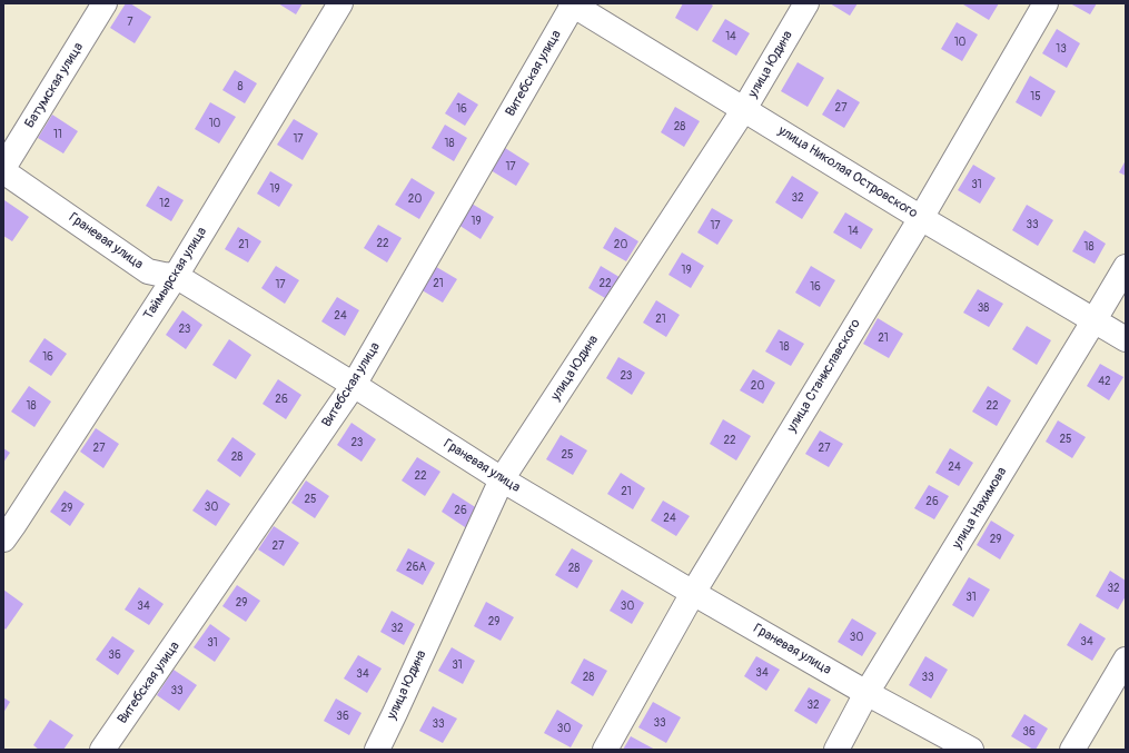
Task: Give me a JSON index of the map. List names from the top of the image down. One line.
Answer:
{"streets":{"street":["улица Юдина","Витебская улица","Батумская улица","улица Николая Островского","Граневая улица","Таймырская улица","улица Станиславского","улица Нахимова"]},"crossings":[["улица Юдина","улица Николая Островского"],["улица Юдина","Граневая улица"],["Витебская улица","улица Николая Островского"],["Витебская улица","Граневая улица"],["Батумская улица","Граневая улица"],["улица Николая Островского","улица Станиславского"],["улица Николая Островского","улица Нахимова"],["Граневая улица","Таймырская улица"],["Граневая улица","улица Станиславского"],["Граневая улица","улица Нахимова"]],"house_numbers":["7","14","10","13","8","15","27","16","10","28","11","17","18","17","31","19","32","20","12","19","33","17","14","22","21","20","18","19","21","22","17","16","38","24","21","23","21","18","16","23","42","20","26","18","22","25","22","23","27","27","25","28","24","22","21","25","26","30","29","26","24","29","27","26А","28","32","31","29","34","30","29","32","30","34","31","36","31","34","34","28","33","33","32","36","33","33","30","36"]}
